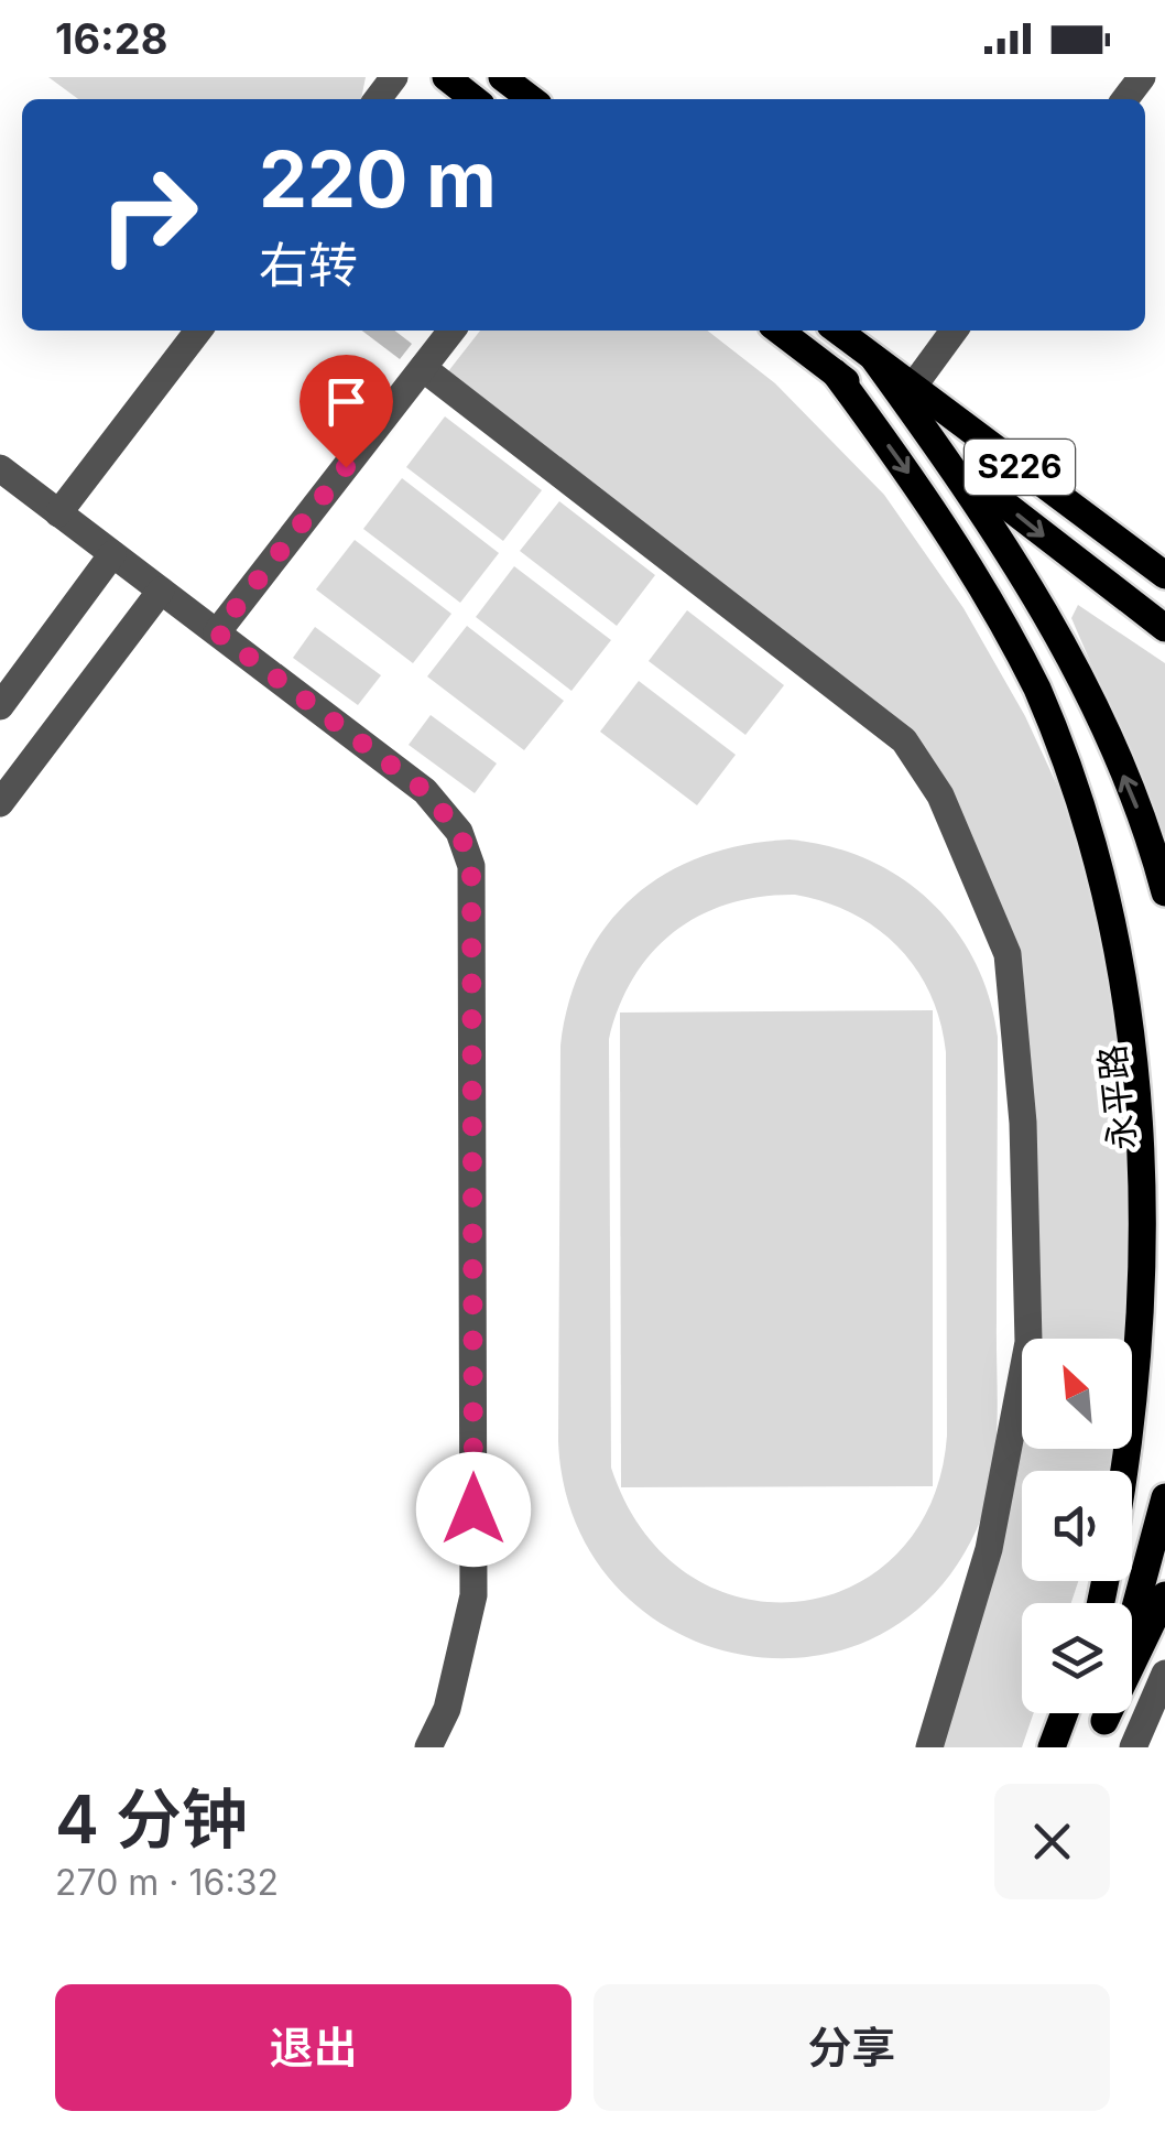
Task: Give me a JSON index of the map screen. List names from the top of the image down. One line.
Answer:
{"streets":{"main road":["S226","永平路"]},"crossings":[["S226","永平路"]],"north":"top left","page":{"status":"16:28","turn":["220 m","右转"],"heading":["4 分钟","270 m · 16:32"],"buttons":["退出","分享"]}}
